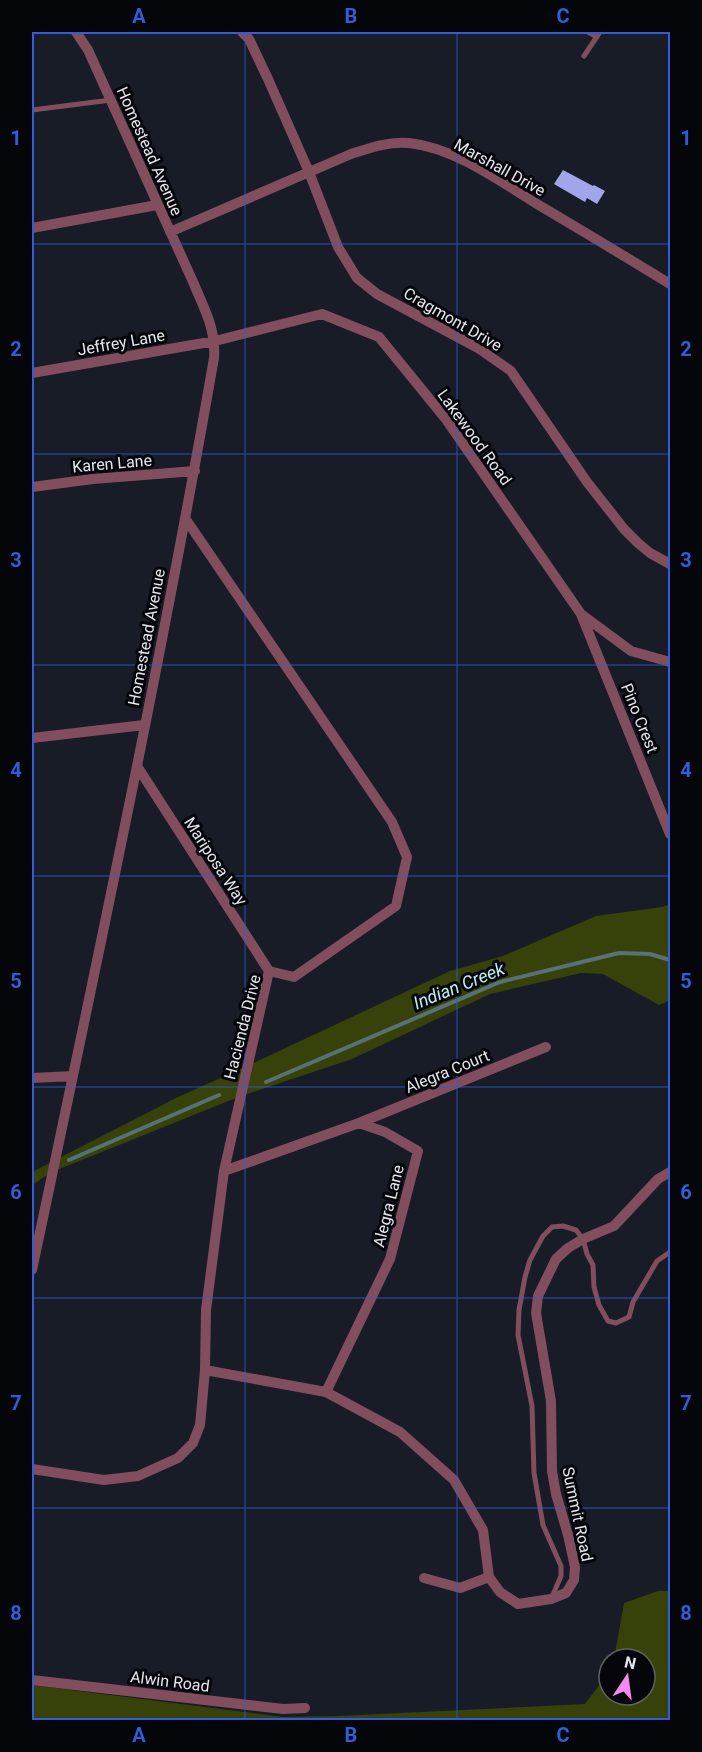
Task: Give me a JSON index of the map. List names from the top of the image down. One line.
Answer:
{"streets":{"street":["Homestead Avenue","Marshall Drive","Cragmont Drive","Jeffrey Lane","Lakewood Road","Karen Lane","Pino Crest","Mariposa Way","Hacienda Drive","Alegra Court","Alegra Lane","Summit Road","Alwin Road"]},"crossings":[["Homestead Avenue","Marshall Drive"],["Homestead Avenue","Jeffrey Lane"],["Homestead Avenue","Lakewood Road"],["Homestead Avenue","Karen Lane"],["Homestead Avenue","Mariposa Way"],["Homestead Avenue","Hacienda Drive"],["Marshall Drive","Cragmont Drive"],["Jeffrey Lane","Lakewood Road"],["Lakewood Road","Pino Crest"],["Mariposa Way","Hacienda Drive"],["Alegra Court","Alegra Lane"]],"water":["Indian Creek"],"north":"top","grid":{"columns":["A","B","C"],"rows":["1","2","3","4","5","6","7","8"]}}
